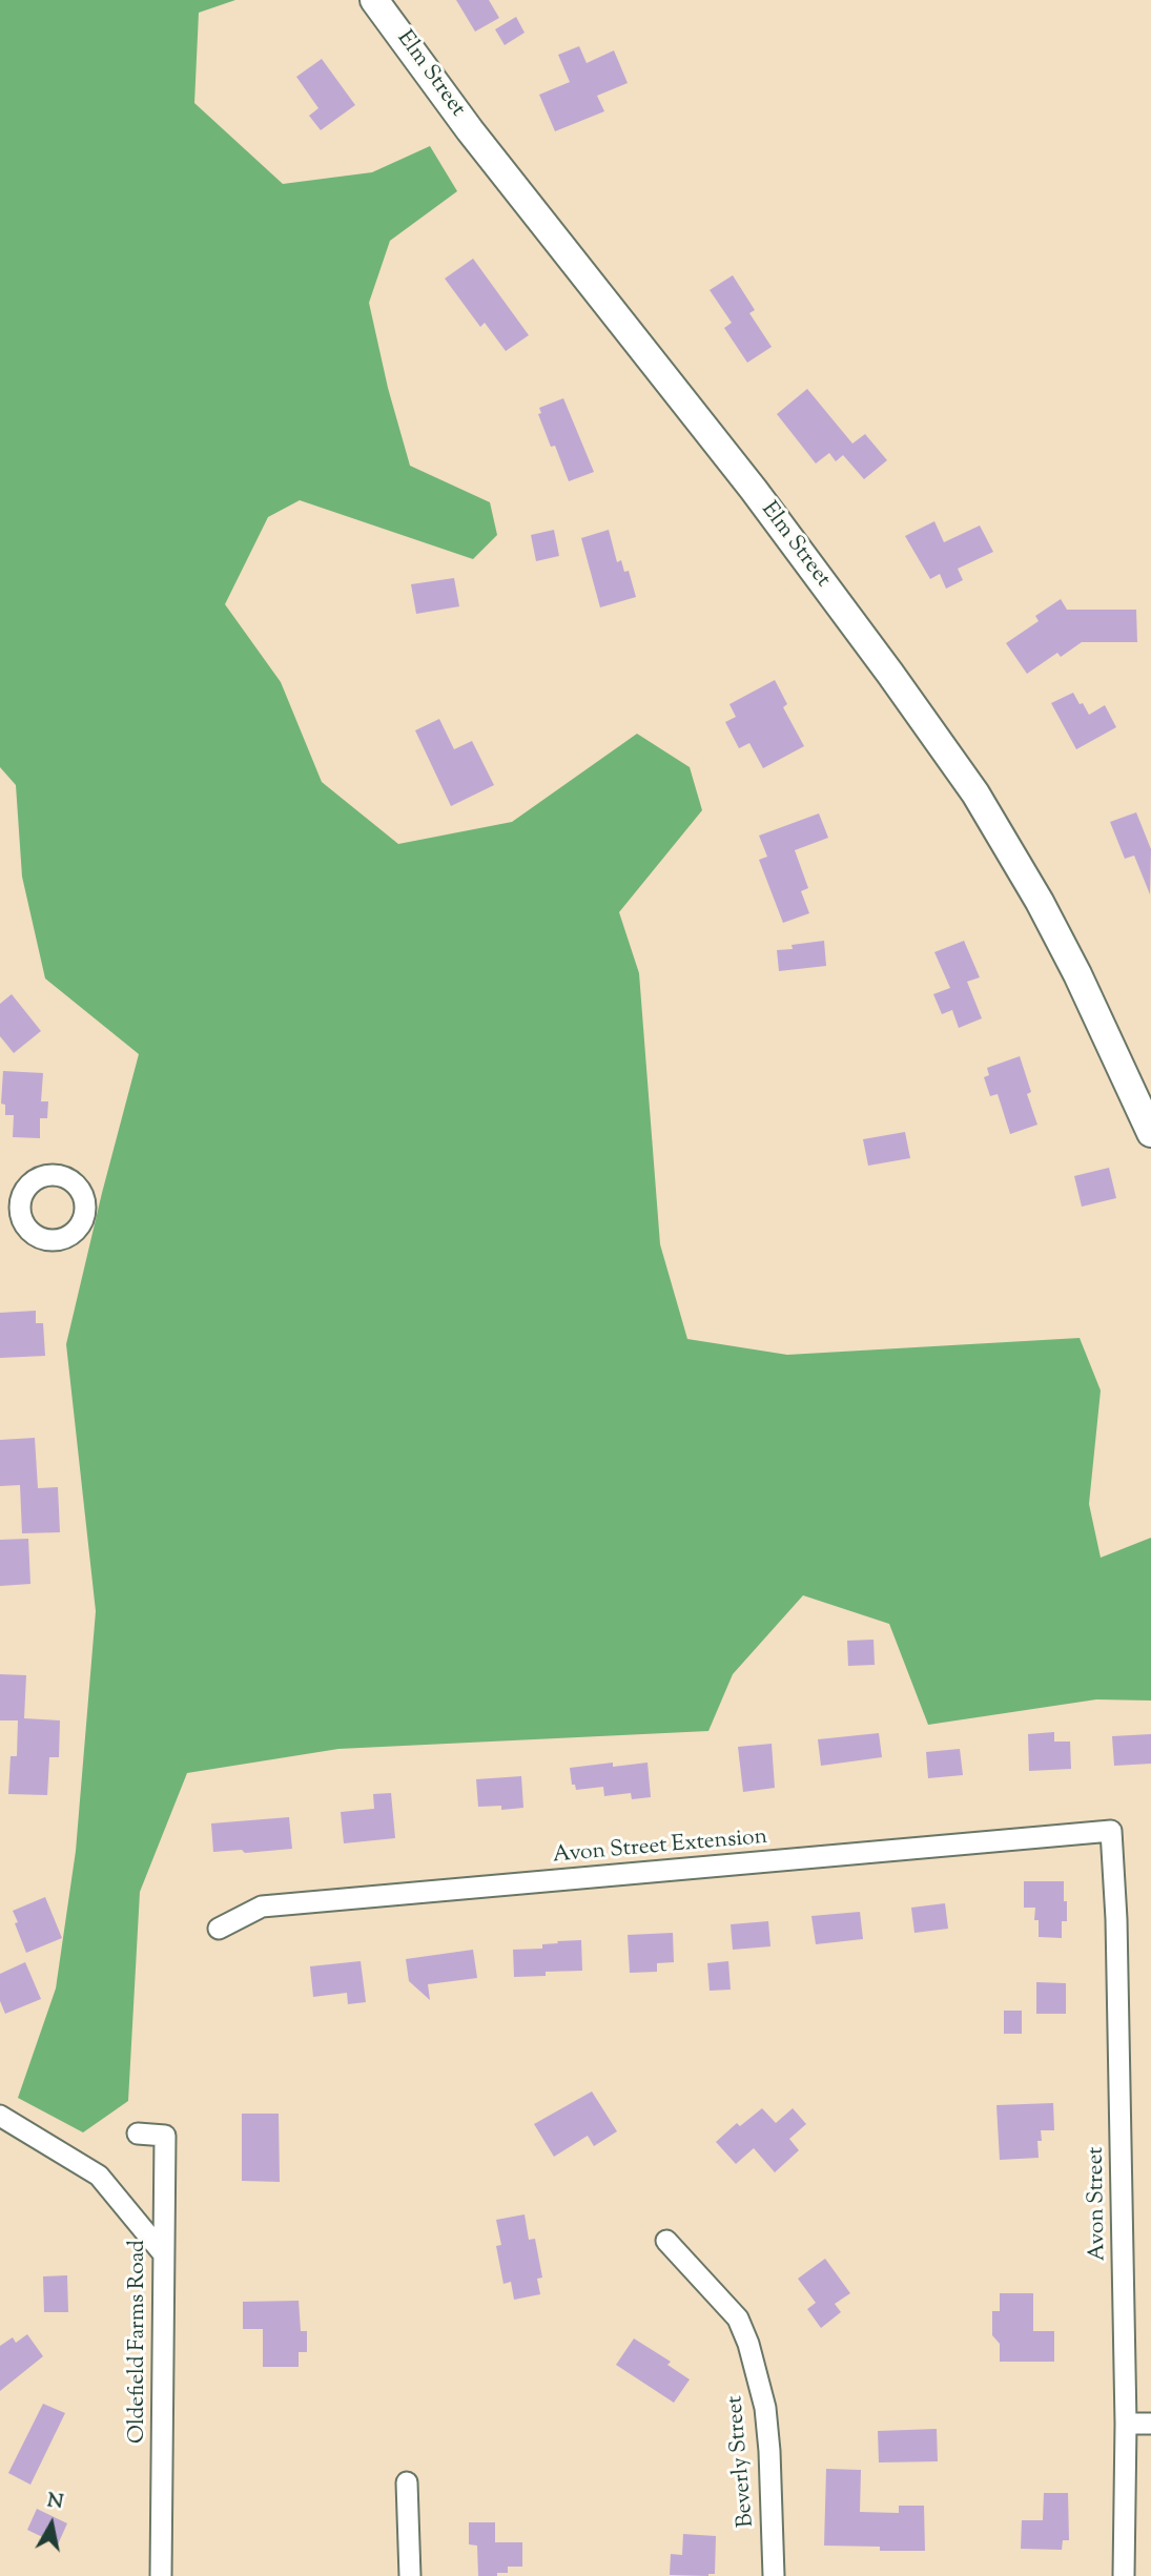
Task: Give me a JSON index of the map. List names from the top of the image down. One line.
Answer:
{"streets":{"street":["Elm Street","Avon Street Extension","Avon Street","Oldefield Farms Road","Beverly Street"]},"crossings":[["Avon Street Extension","Avon Street"]],"north":"top"}
